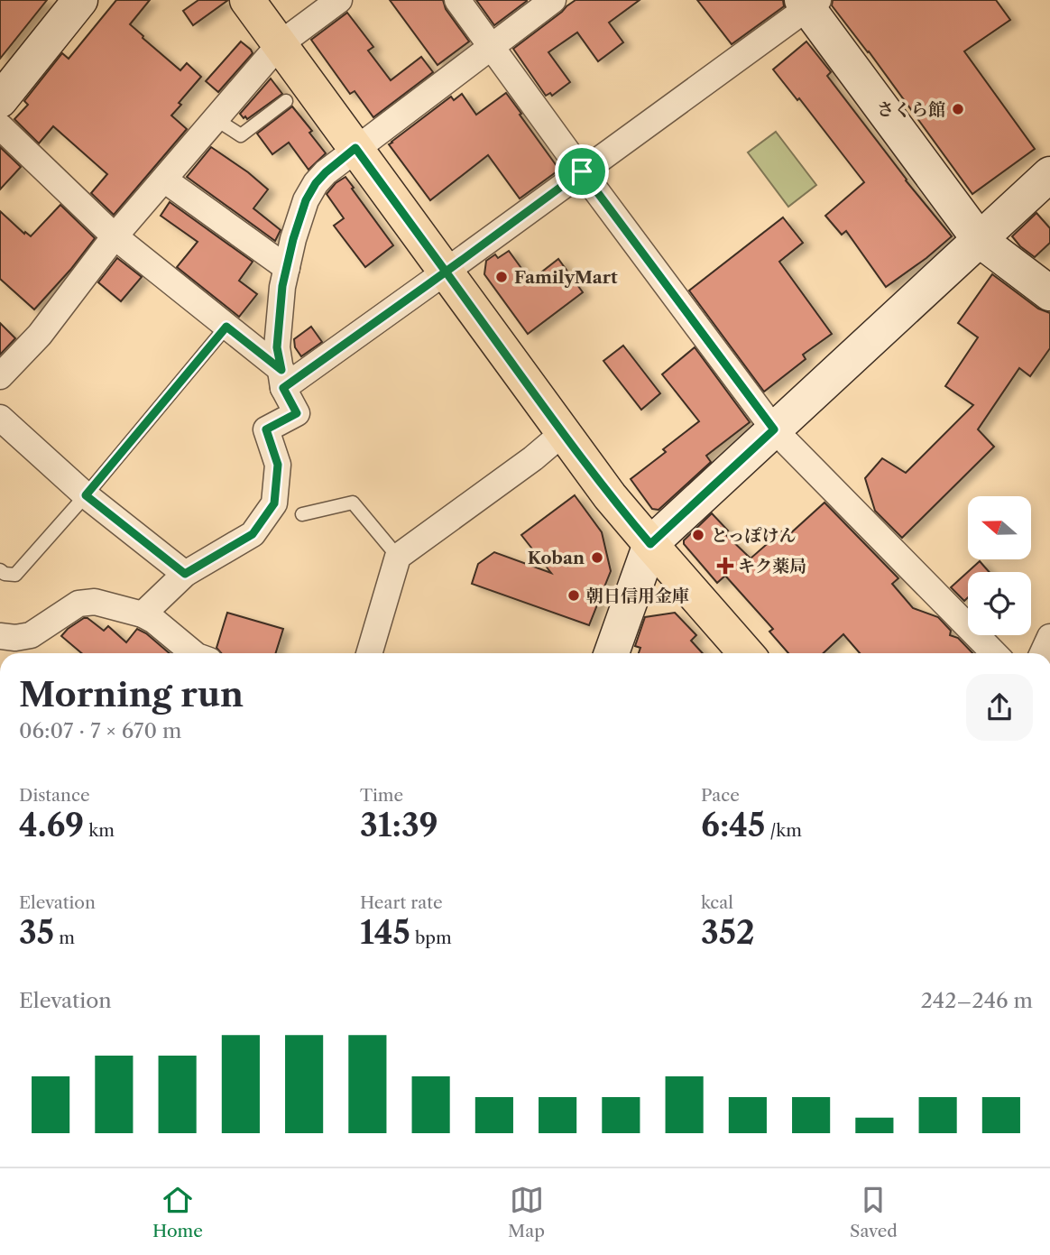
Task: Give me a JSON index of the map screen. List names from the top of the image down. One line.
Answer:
{"places":{"other":["さくら館","FamilyMart","とっぽけん","Koban","朝日信用金庫"],"health":["キク薬局"]},"north":"left","page":{"heading":["Morning run","06:07 · 7 × 670 m"],"stats":[["Distance","4.69 km"],["Time","31:39"],["Pace","6:45 /km"],["Elevation","35 m"],["Heart rate","145 bpm"],["kcal","352"]],"chart":["Elevation","242–246 m"],"tabs":["Home","Map","Saved"]}}
